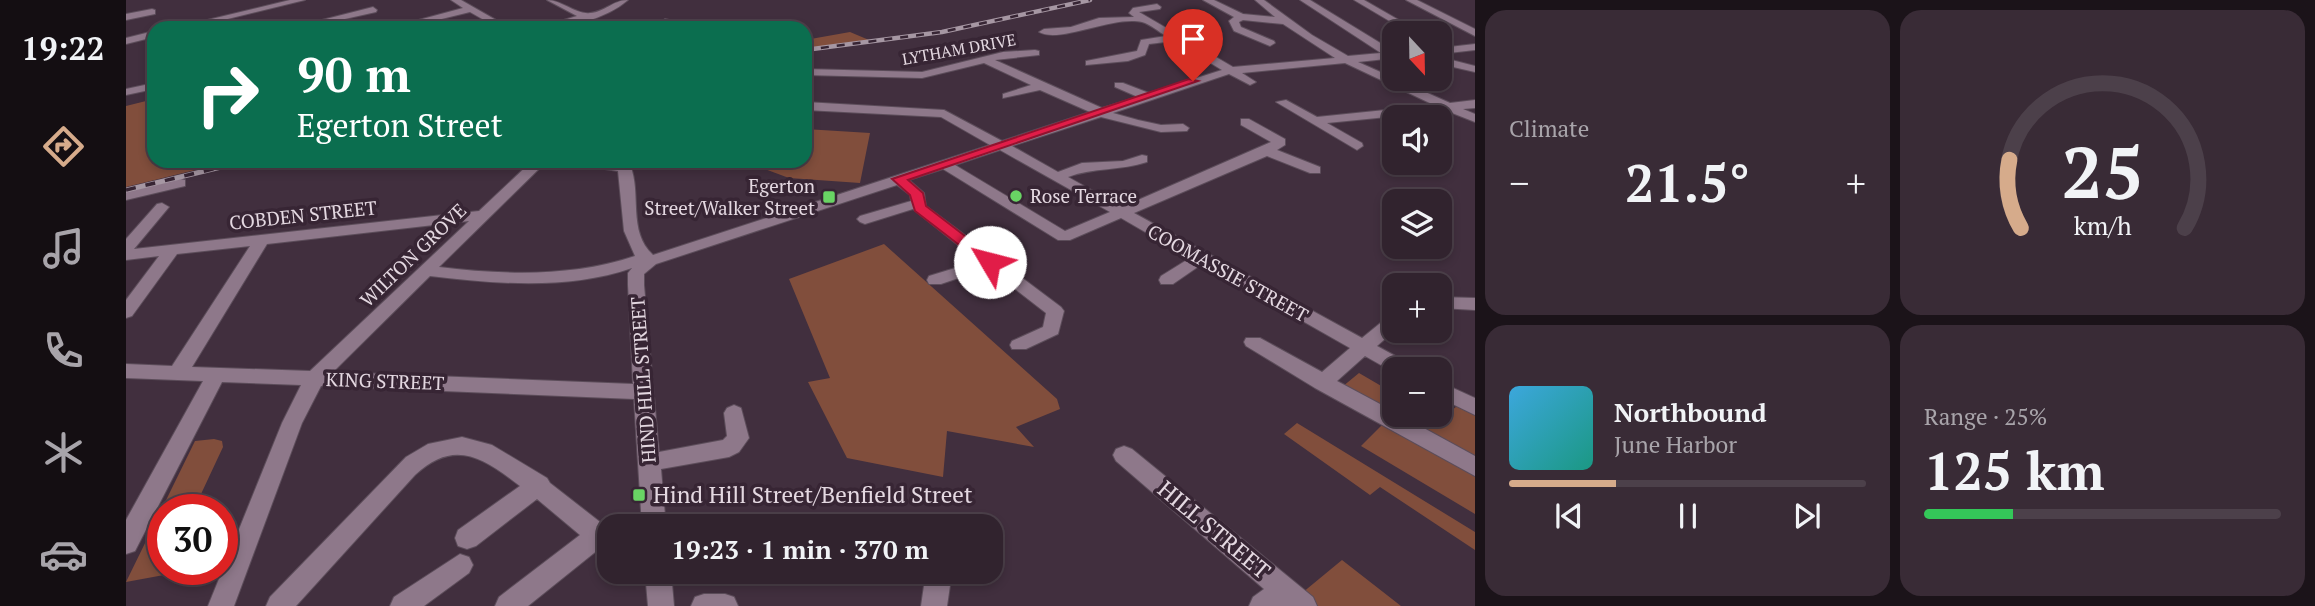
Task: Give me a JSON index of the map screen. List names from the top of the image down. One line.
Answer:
{"streets":{"street":["LYTHAM DRIVE","COBDEN STREET","WILTON GROVE","COOMASSIE STREET","HIND HILL STREET","KING STREET","HILL STREET"]},"crossings":[["COBDEN STREET","WILTON GROVE"],["WILTON GROVE","KING STREET"],["HIND HILL STREET","KING STREET"]],"places":{"other":["Rose Terrace"],"transit":["Egerton Street/Walker Street","Hind Hill Street/Benfield Street"]},"north":"bottom","page":{"tabs":"19:22","tile":["Climate",["Range · 25%","125 km"]],"map_buttons":["+","−"],"turn":["90 m","Egerton Street"],"heat":["−","21.5°","+"],"song":["Northbound","June Harbor"],"limit":"30","trip":"19:23 · 1 min · 370 m","gauge":["25","km/h"]}}
